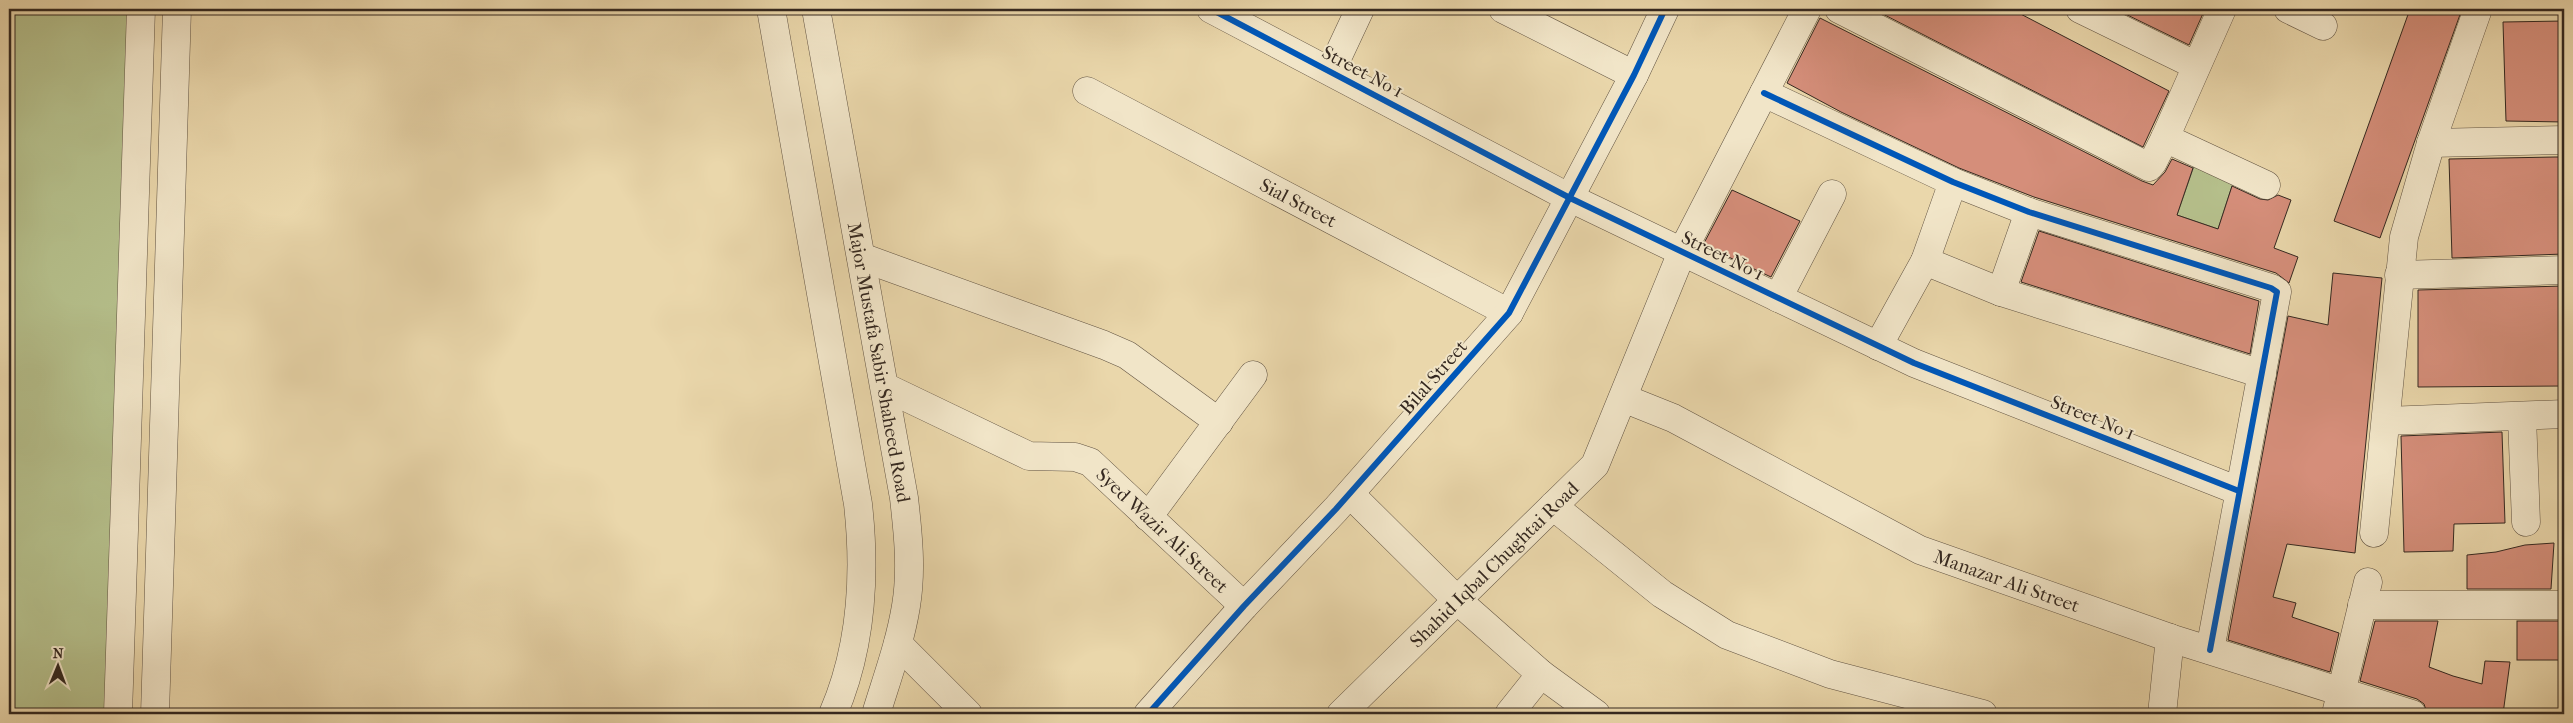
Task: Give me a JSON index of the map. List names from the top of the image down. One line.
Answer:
{"streets":{"street":["Street No 1","Sial Street","Major Mustafa Sabir Shaheed Road","Bilal Street","Syed Wazir Ali Street","Shahid Iqbal Chughtai Road","Manazar Ali Street"]},"crossings":[["Street No 1","Bilal Street"],["Street No 1","Shahid Iqbal Chughtai Road"],["Sial Street","Bilal Street"],["Major Mustafa Sabir Shaheed Road","Syed Wazir Ali Street"],["Bilal Street","Syed Wazir Ali Street"],["Shahid Iqbal Chughtai Road","Manazar Ali Street"]],"north":"top"}
